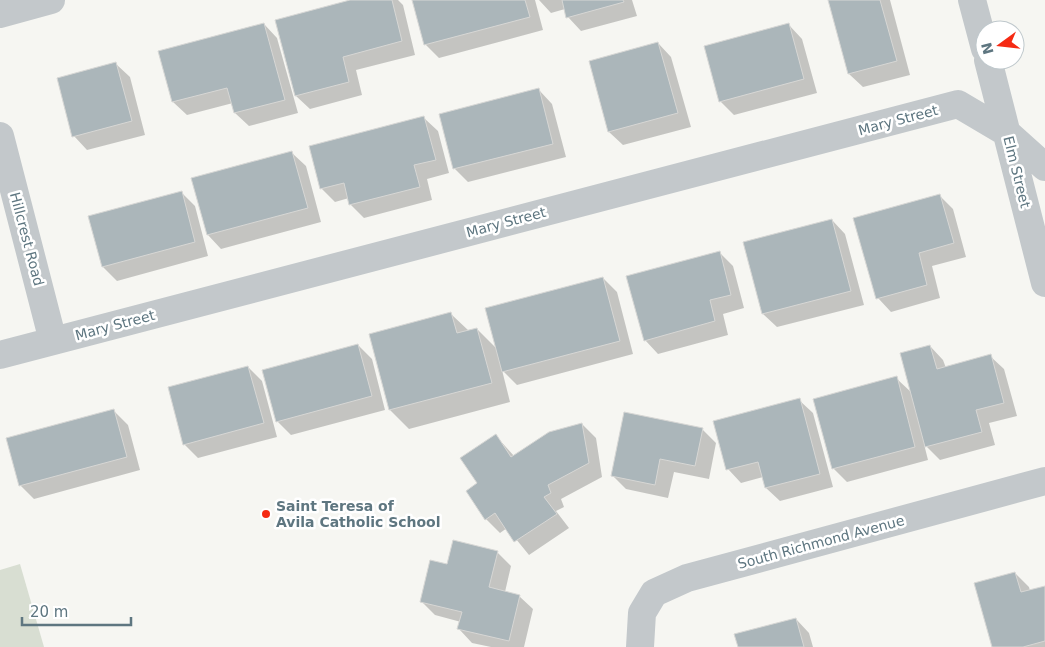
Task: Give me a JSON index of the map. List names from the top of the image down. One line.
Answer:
{"streets":{"street":["Mary Street","Elm Street","Hillcrest Road","South Richmond Avenue"]},"crossings":[["Mary Street","Elm Street"],["Mary Street","Hillcrest Road"]],"places":["Saint Teresa of Avila Catholic School"],"scale_bar":"20 m","north":"left"}
